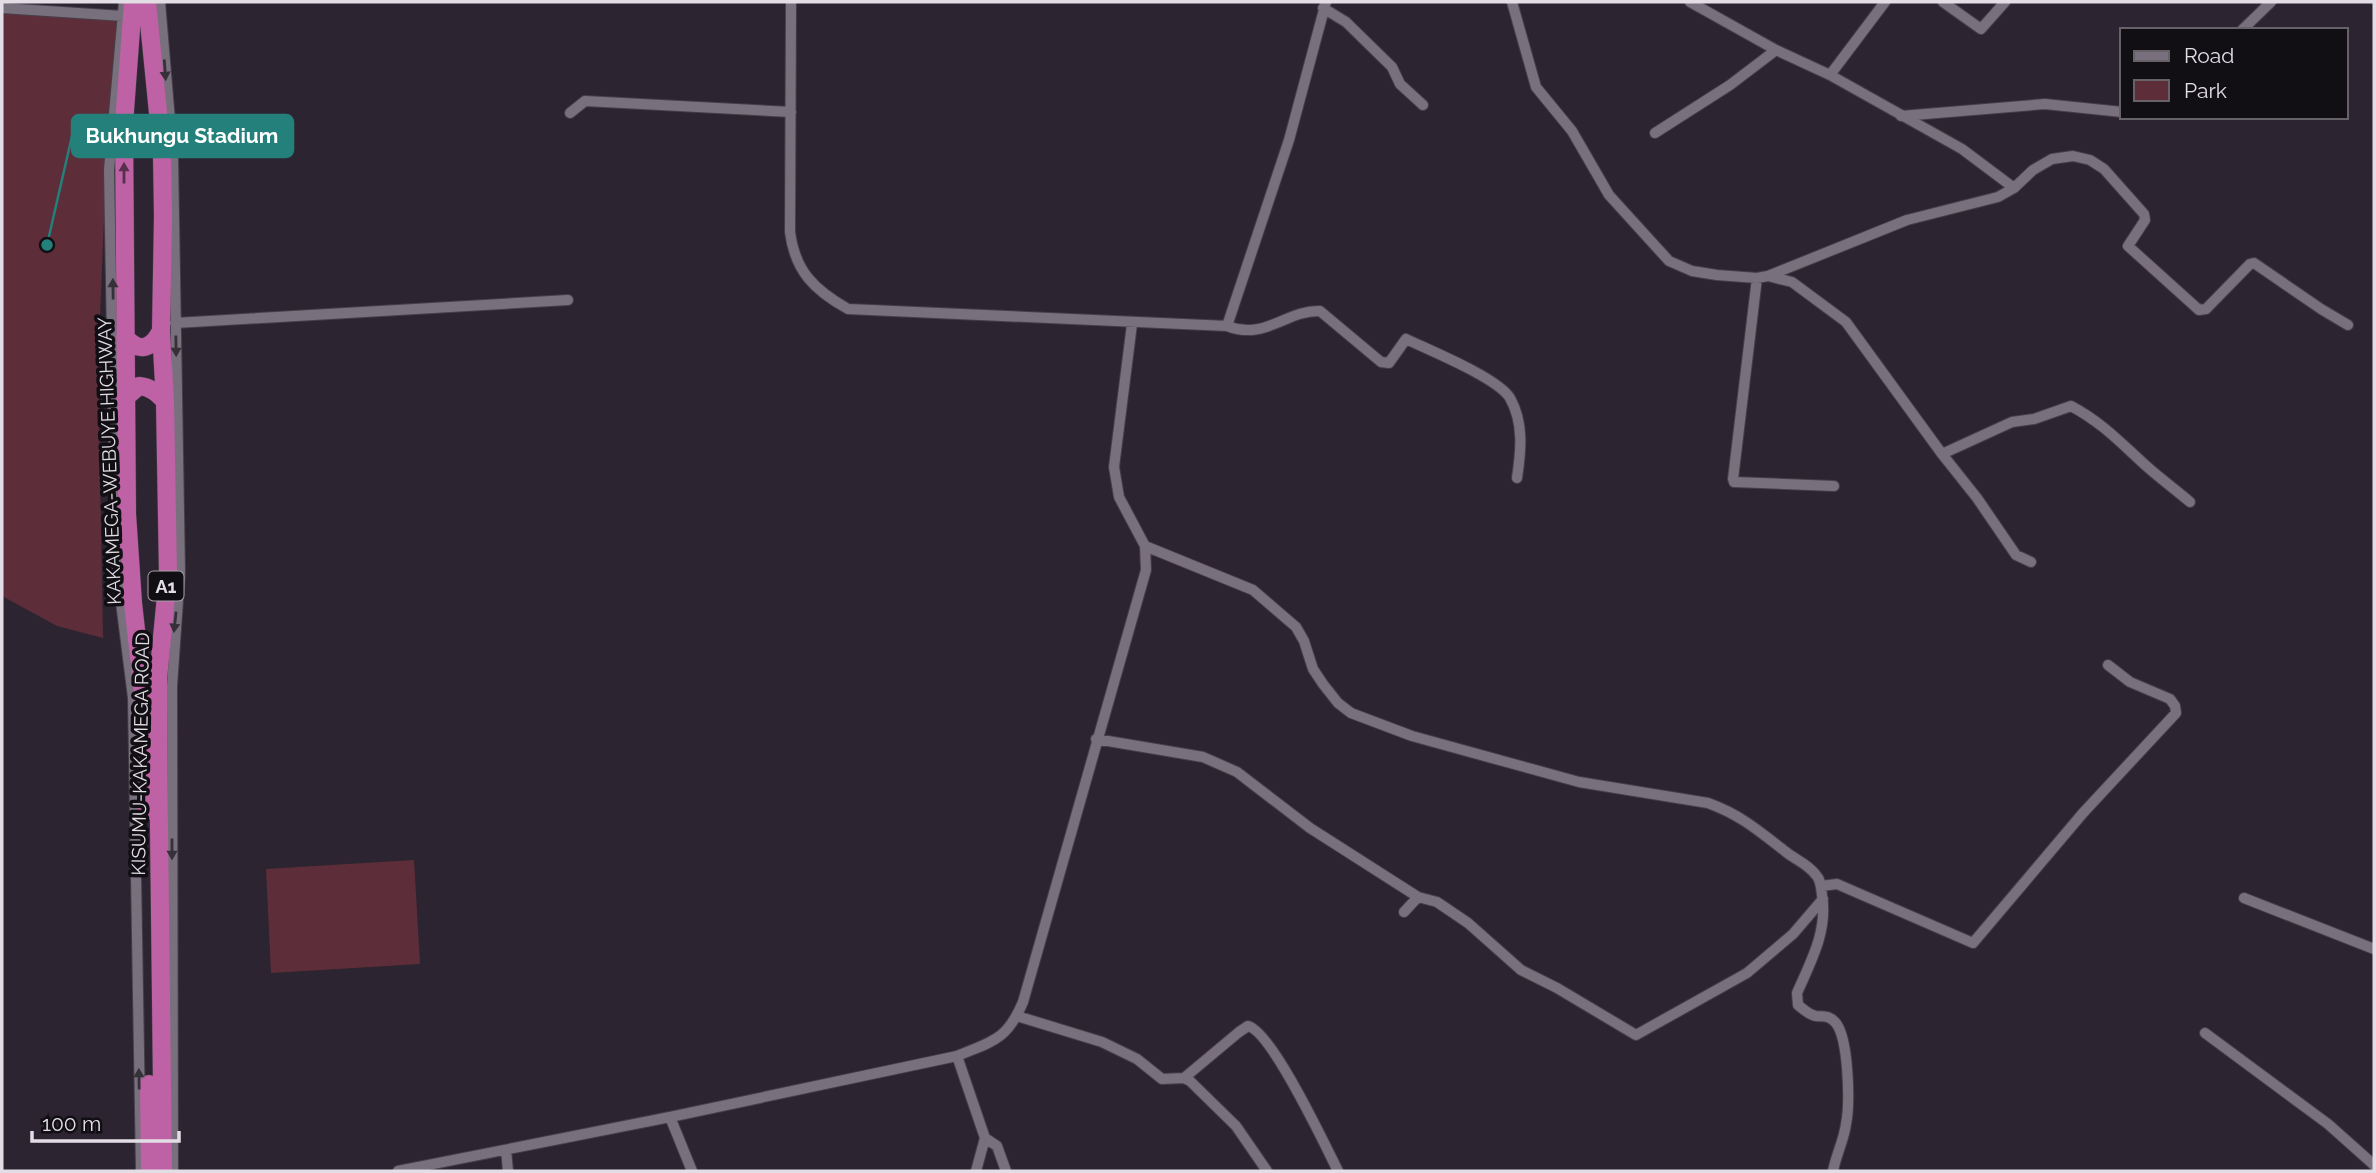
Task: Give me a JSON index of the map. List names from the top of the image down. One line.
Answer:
{"streets":{"highway":["KAKAMEGA-WEBUYE HIGHWAY","A1","KISUMU-KAKAMEGA ROAD"]},"places":["Bukhungu Stadium"],"legend":["Road","Park"],"scale_bar":"100 m"}
